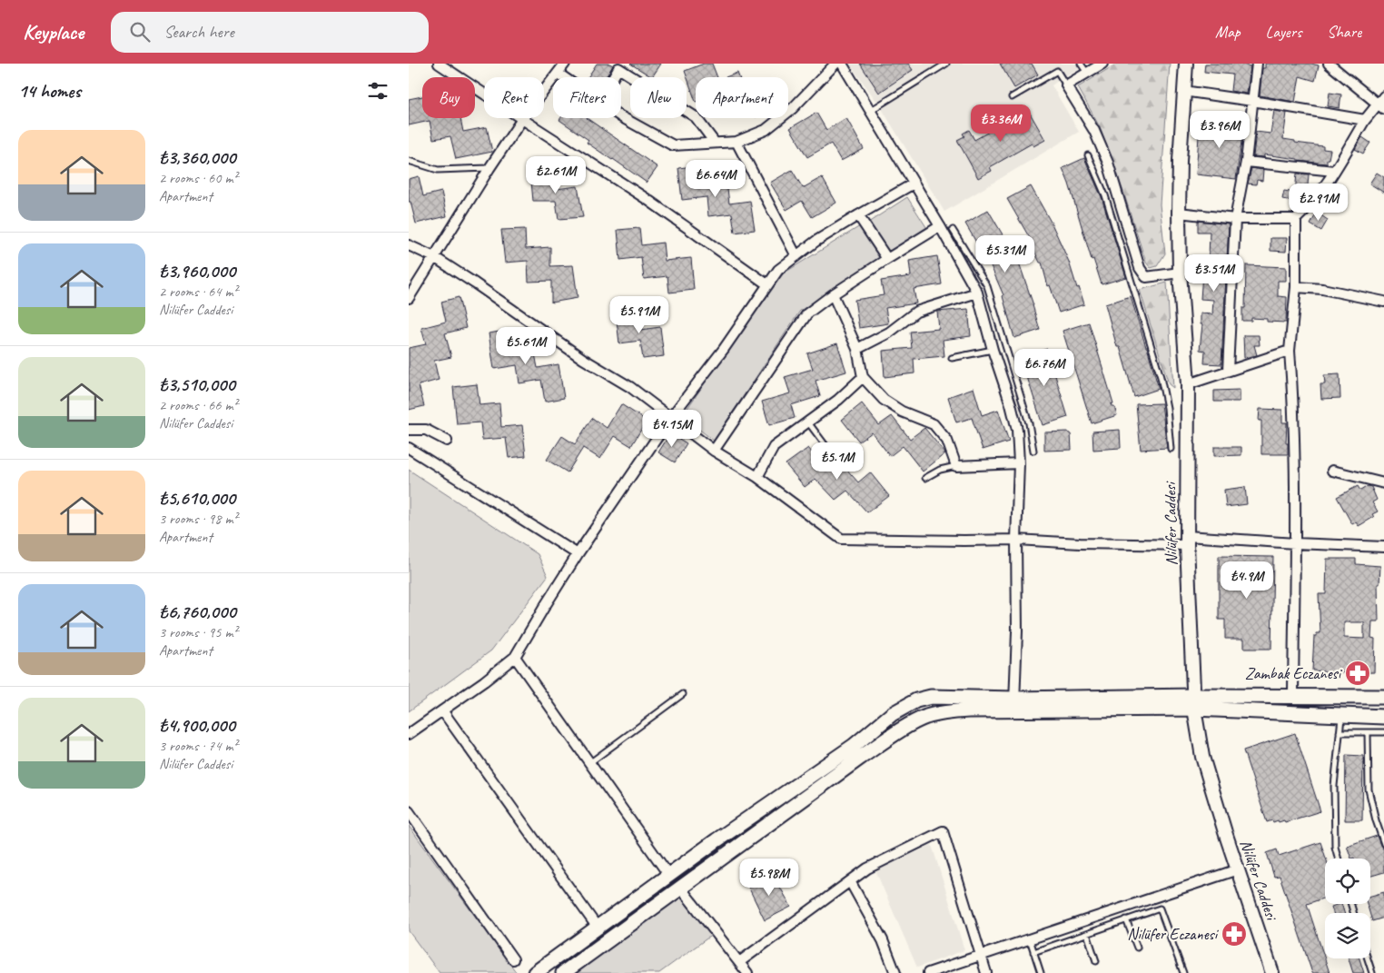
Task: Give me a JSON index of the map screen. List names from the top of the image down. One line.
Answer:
{"streets":{"street":["Nilüfer Caddesi"]},"places":{"pharmacy":["Zambak Eczanesi","Nilüfer Eczanesi"]},"page":{"header":"Keyplace","search":"Search here","nav":["Map","Layers","Share"],"heading":"14 homes","chip":["Buy","Rent","Filters","New","Apartment"],"price":["₺3.36M","₺3.96M","₺2.61M","₺6.64M","₺2.91M","₺5.31M","₺3.51M","₺5.91M","₺5.61M","₺6.76M","₺4.15M","₺5.1M","₺4.9M","₺5.98M"],"list":[{"name":"₺3,360,000","note":"2 rooms · 60 m² · Apartment"},{"name":"₺3,960,000","note":"2 rooms · 64 m² · Nilüfer Caddesi"},{"name":"₺3,510,000","note":"2 rooms · 66 m² · Nilüfer Caddesi"},{"name":"₺5,610,000","note":"3 rooms · 98 m² · Apartment"},{"name":"₺6,760,000","note":"3 rooms · 95 m² · Apartment"},{"name":"₺4,900,000","note":"3 rooms · 74 m² · Nilüfer Caddesi"}]}}
